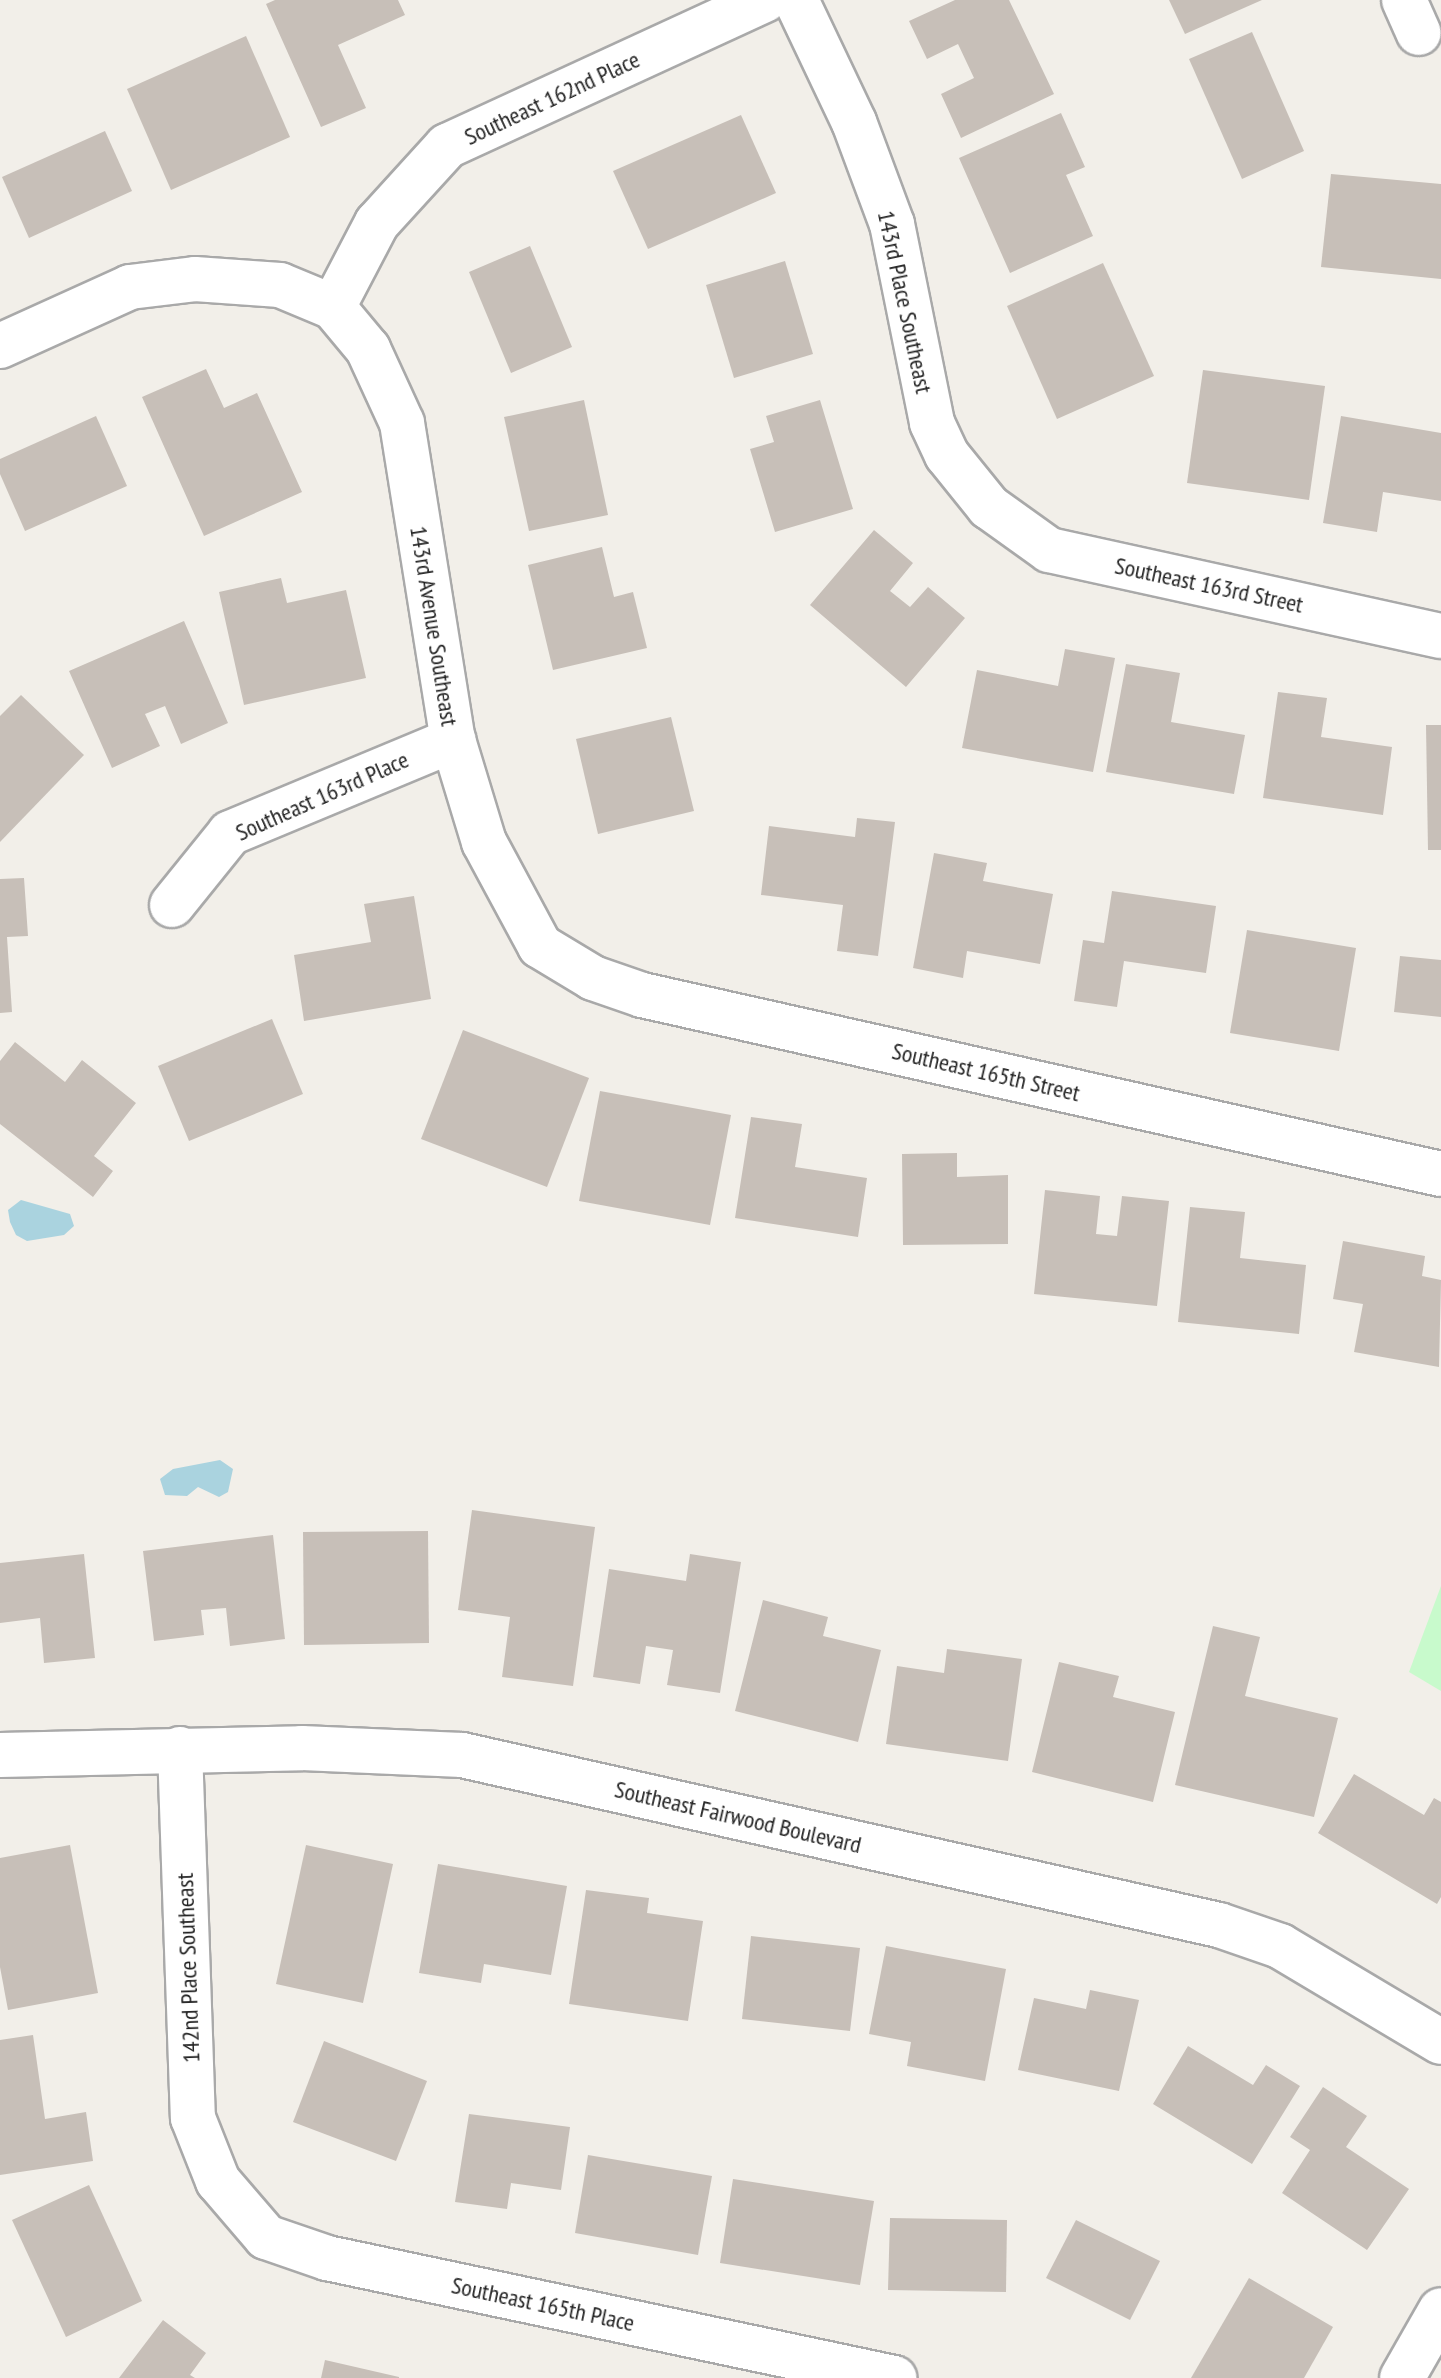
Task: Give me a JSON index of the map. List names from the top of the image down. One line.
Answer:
{"streets":{"street":["Southeast 162nd Place","143rd Place Southeast","Southeast 163rd Street","143rd Avenue Southeast","Southeast 163rd Place","Southeast 165th Street","Southeast Fairwood Boulevard","142nd Place Southeast","Southeast 165th Place"]},"crossings":[["Southeast 162nd Place","143rd Avenue Southeast"],["143rd Place Southeast","Southeast 163rd Street"],["143rd Avenue Southeast","Southeast 163rd Place"],["143rd Avenue Southeast","Southeast 165th Street"],["Southeast Fairwood Boulevard","142nd Place Southeast"],["142nd Place Southeast","Southeast 165th Place"]]}
